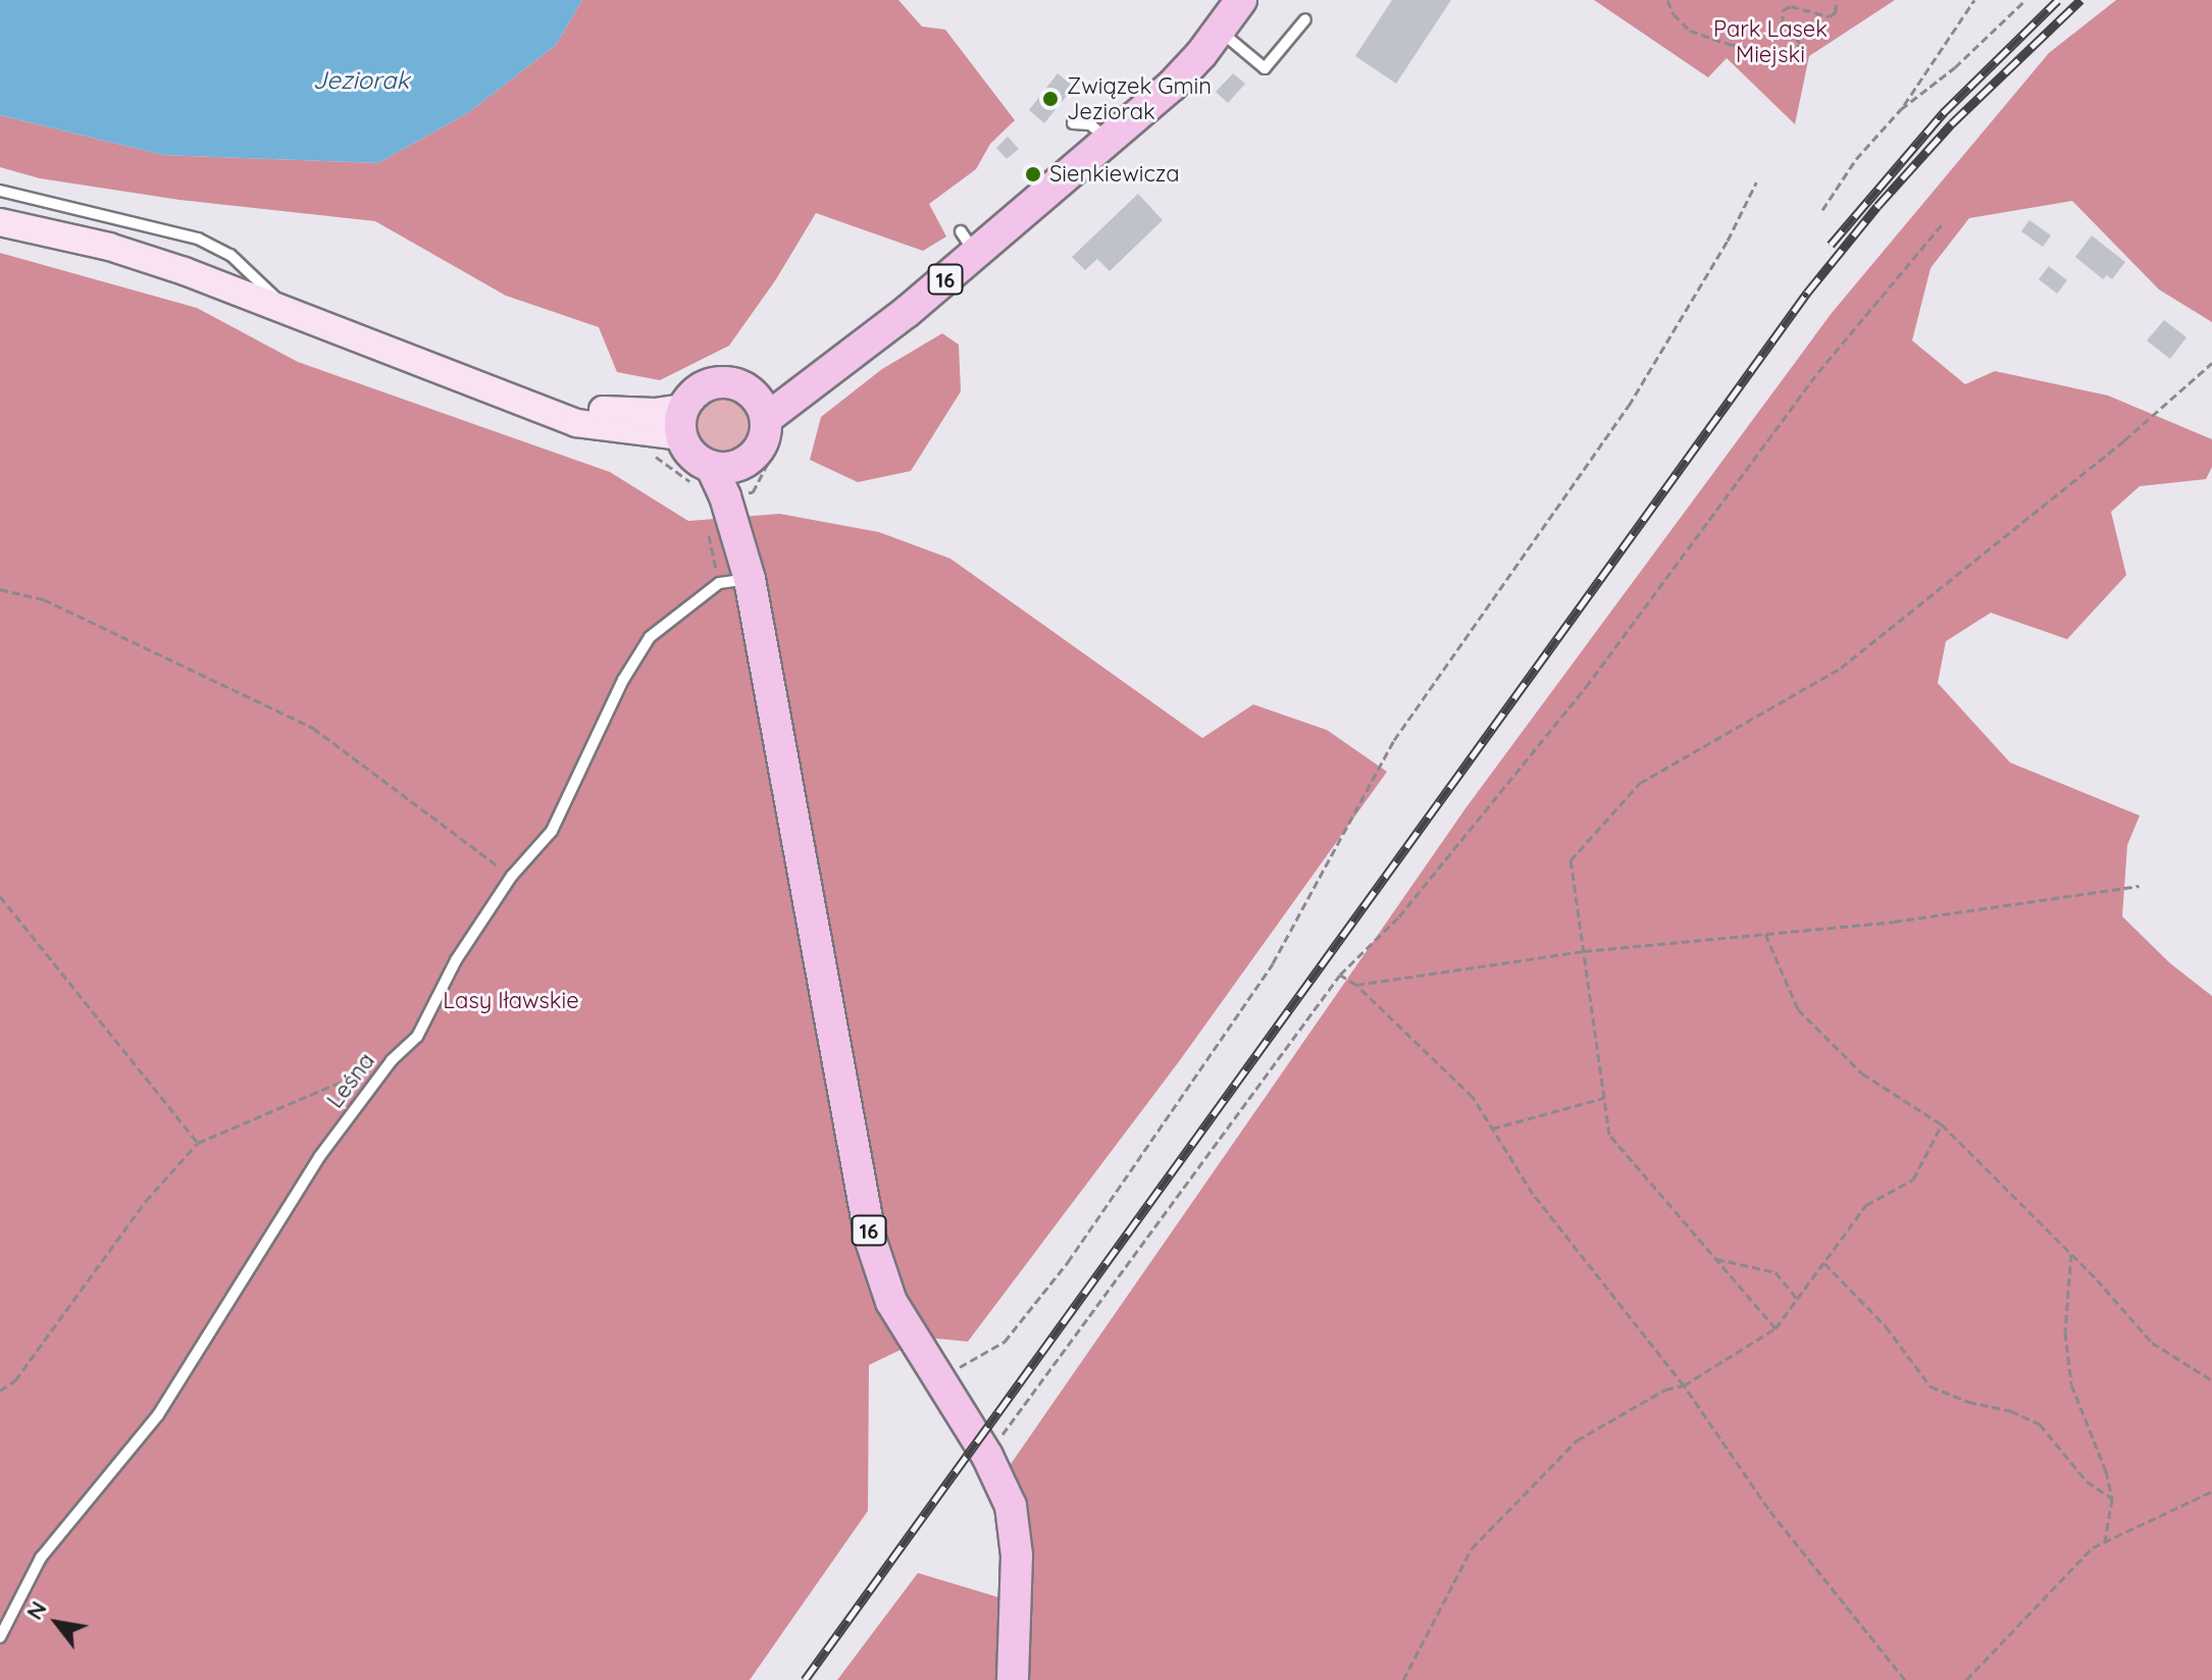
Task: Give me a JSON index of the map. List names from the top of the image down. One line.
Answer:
{"streets":{"main road":["16"],"lane":["Leśna"]},"crossings":[["16","Leśna"]],"water":["Jeziorak"],"parks":["Park Lasek Miejski","Lasy Iławskie"],"places":["Związek Gmin Jeziorak","Sienkiewicza"],"north":"top left"}
